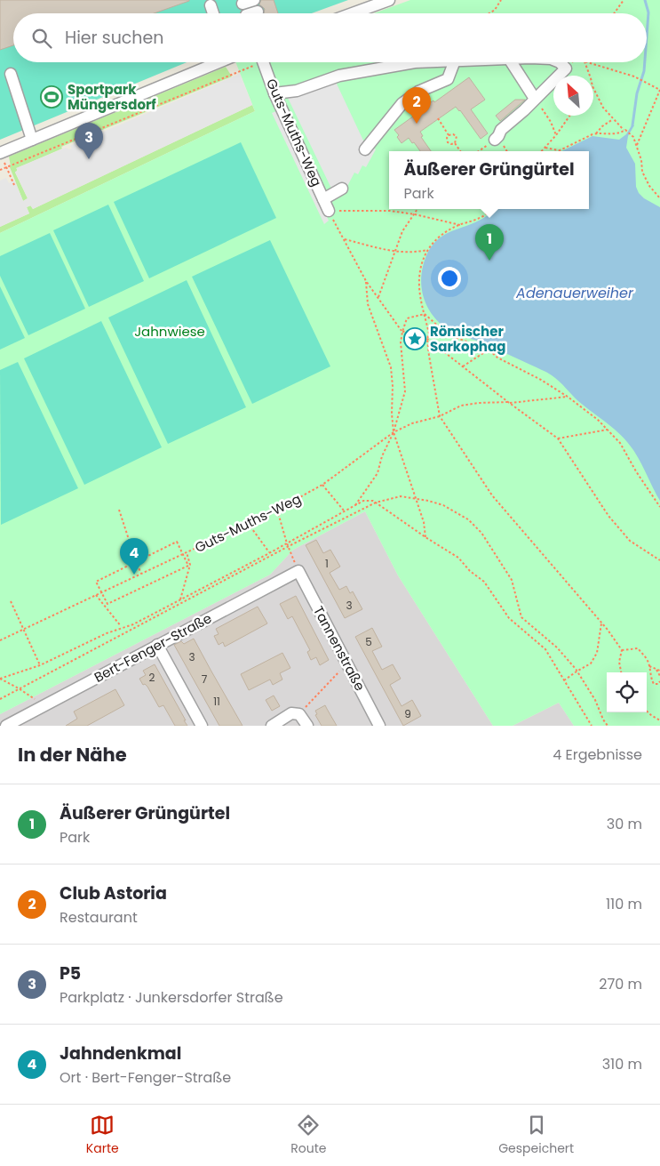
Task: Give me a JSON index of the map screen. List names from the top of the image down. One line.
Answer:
{"streets":{"street":["Guts-Muths-Weg","Bert-Fenger-Straße","Tannenstraße"]},"crossings":[["Bert-Fenger-Straße","Tannenstraße"]],"water":["Adenauerweiher"],"parks":["Jahnwiese"],"places":{"sports":["Sportpark Müngersdorf"],"place":["Römischer Sarkophag"]},"house_numbers":["1","3","5","3","2","7","11","9"],"north":"top left","page":{"search":"Hier suchen","pins":["2","3","1","4"],"popup":["Äußerer Grüngürtel","Park"],"heading":["In der Nähe","4 Ergebnisse"],"list":[{"mark":"1","name":"Äußerer Grüngürtel","note":"Park","value":"30 m"},{"mark":"2","name":"Club Astoria","note":"Restaurant","value":"110 m"},{"mark":"3","name":"P5","note":"Parkplatz · Junkersdorfer Straße","value":"270 m"},{"mark":"4","name":"Jahndenkmal","note":"Ort · Bert-Fenger-Straße","value":"310 m"}],"nav":["Karte","Route","Gespeichert"]}}
